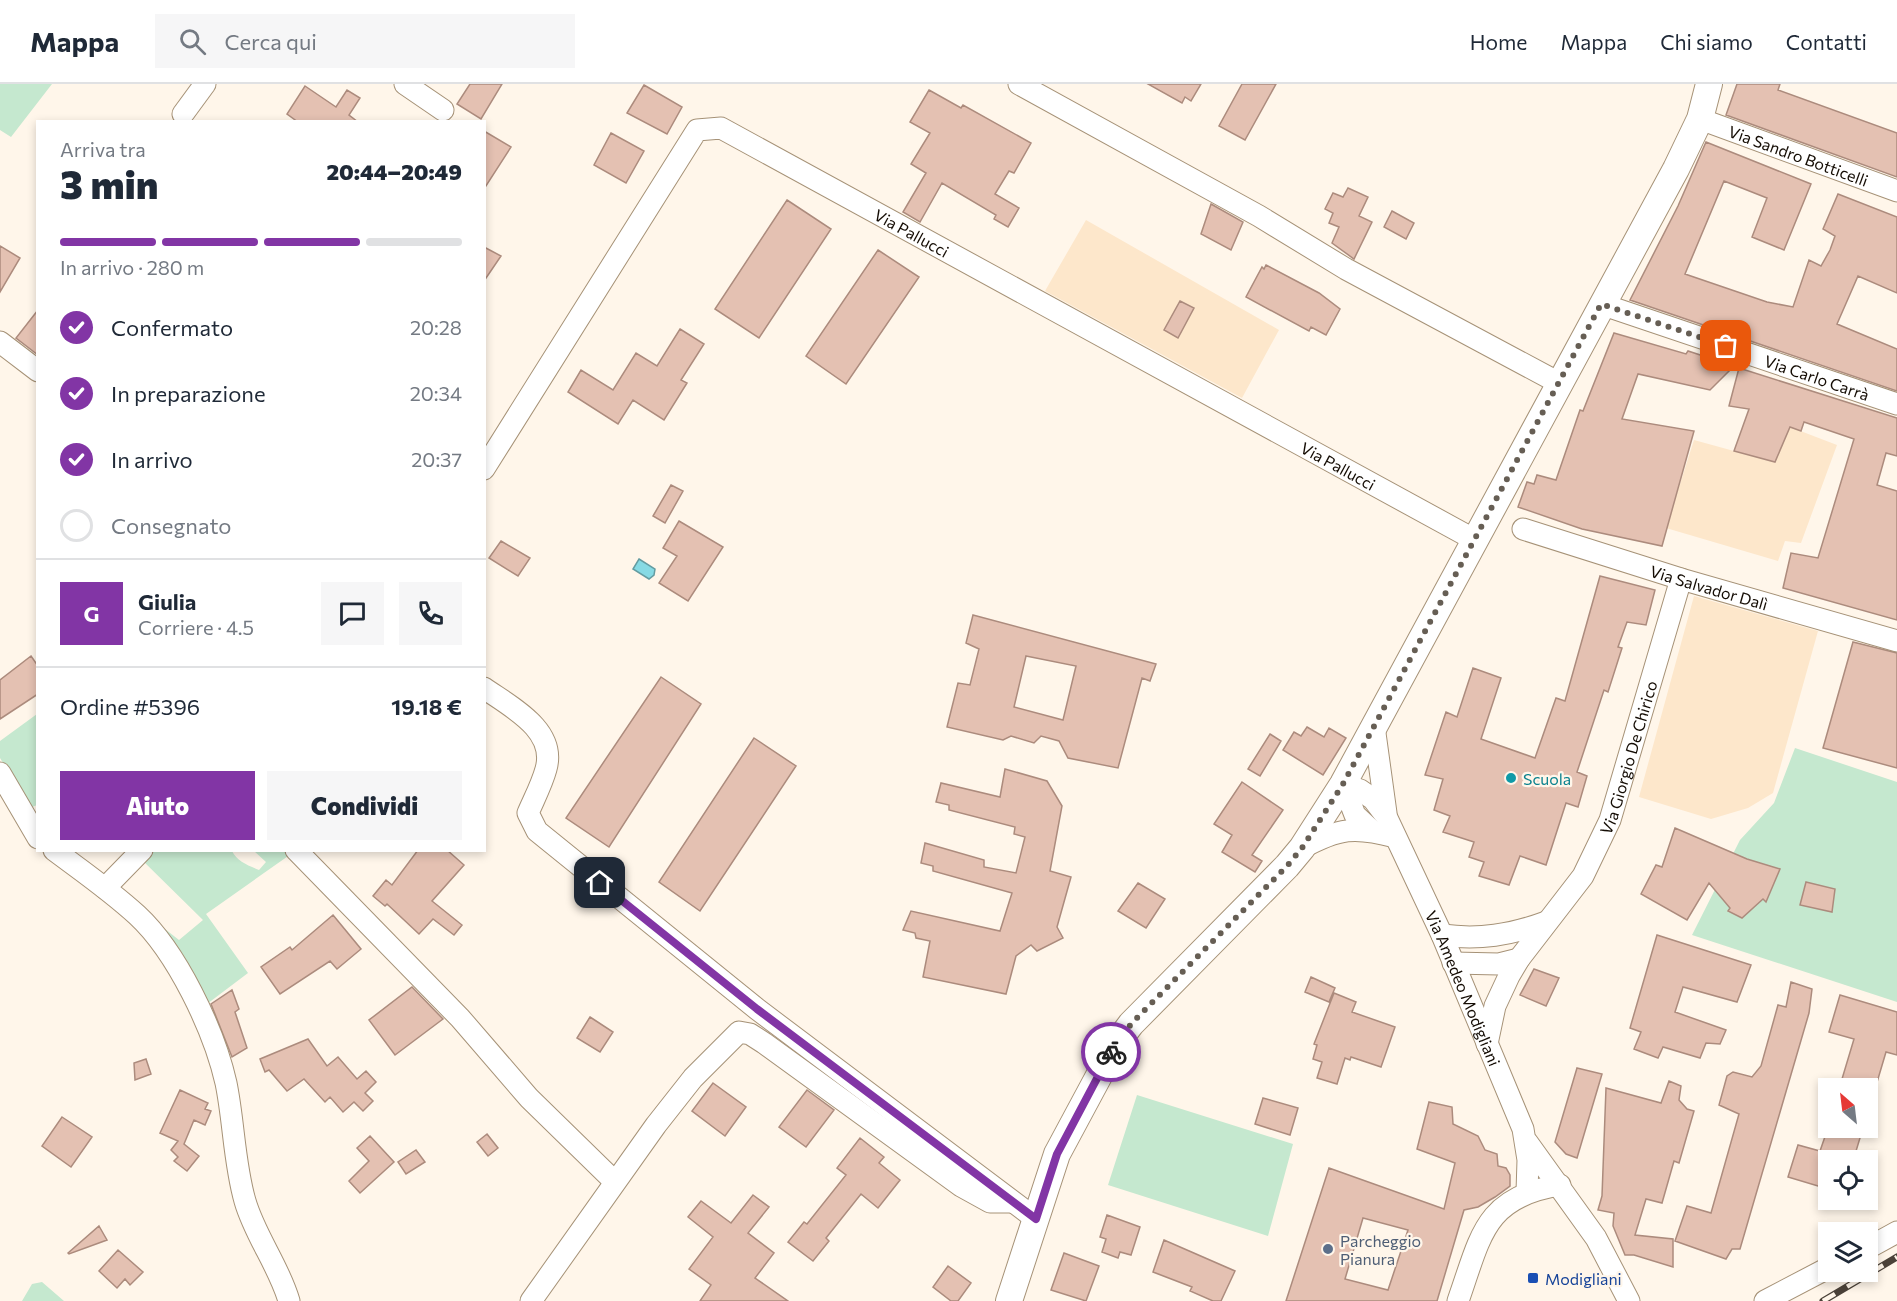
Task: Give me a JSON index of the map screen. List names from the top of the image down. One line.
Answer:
{"streets":{"street":["Via Sandro Botticelli","Via Pallucci","Via Carlo Carrà","Via Salvador Dalì","Via Giorgio De Chirico","Via Amedeo Modigliani"]},"crossings":[["Via Salvador Dalì","Via Giorgio De Chirico"],["Via Giorgio De Chirico","Via Amedeo Modigliani"]],"places":{"other":["Scuola","Parcheggio Pianura"],"transit":["Modigliani"]},"north":"top left","page":{"header":"Mappa","search":"Cerca qui","nav":["Home","Mappa","Chi siamo","Contatti"],"heading":["3 min","Arriva tra","20:44–20:49"],"panel":["Giulia","Corriere · 4.5","Ordine #5396","19.18 €"],"bar":"In arrivo · 280 m","list":[["Confermato","20:28"],["In preparazione","20:34"],["In arrivo","20:37"],"Consegnato"],"round":"G","buttons":["Aiuto","Condividi"]}}
